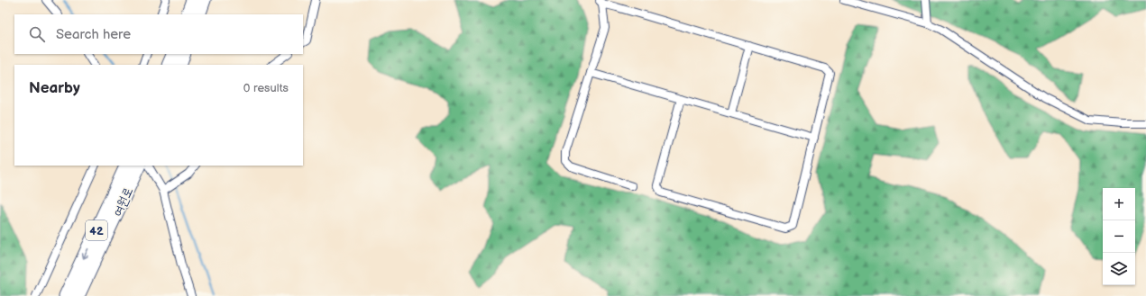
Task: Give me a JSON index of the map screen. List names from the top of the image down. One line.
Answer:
{"streets":{"highway":["여원로","42"]},"page":{"search":"Search here","heading":["Nearby","0 results"],"map_buttons":["+","−"]}}
